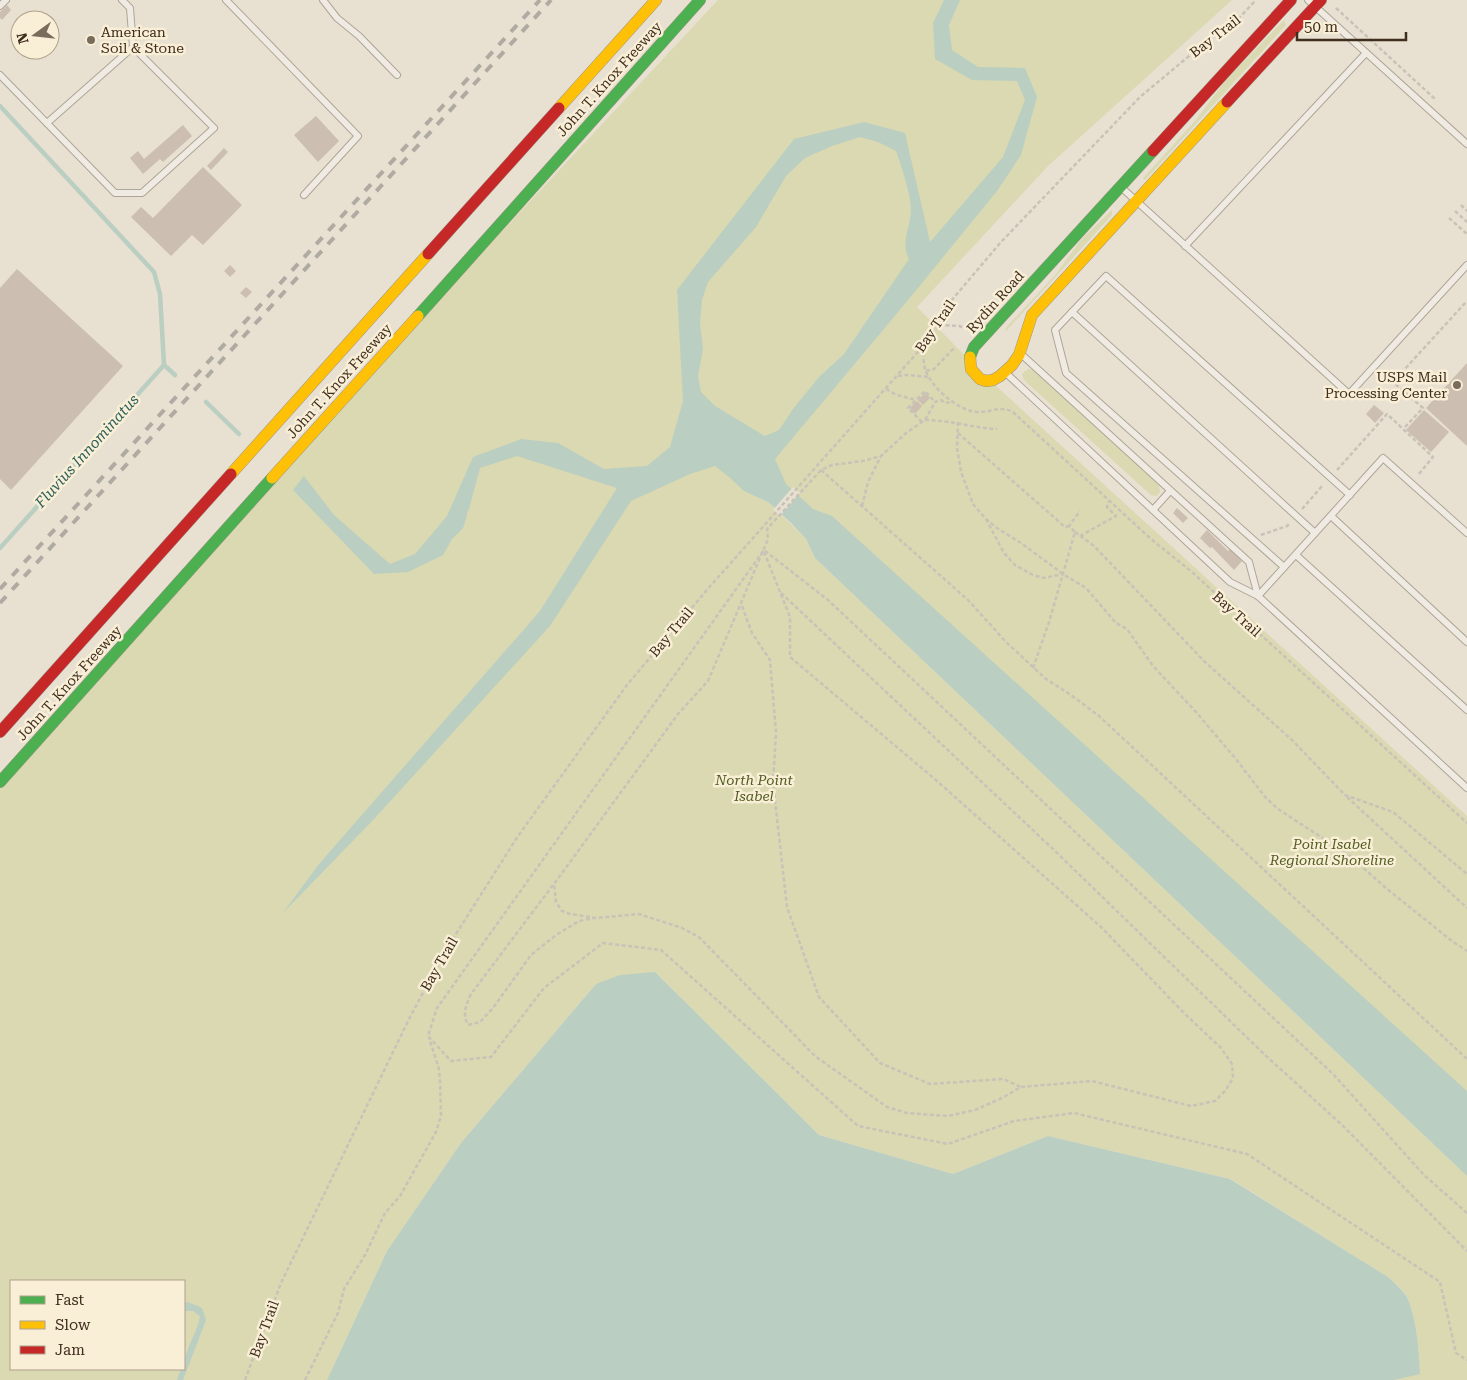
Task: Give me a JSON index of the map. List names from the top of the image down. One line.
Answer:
{"streets":{"main road":["John T. Knox Freeway","Rydin Road"],"path":["Bay Trail"]},"water":["Fluvius Innominatus"],"parks":["North Point Isabel","Point Isabel Regional Shoreline"],"places":["American Soil & Stone","USPS Mail Processing Center"],"legend":["Fast","Slow","Jam"],"scale_bar":"50 m","north":"left"}
